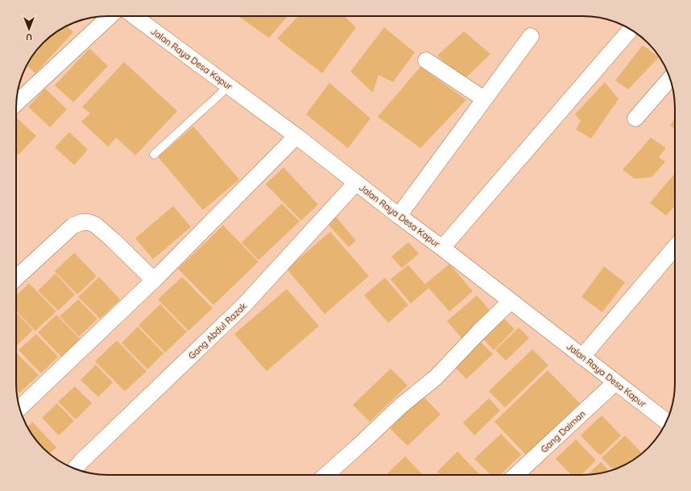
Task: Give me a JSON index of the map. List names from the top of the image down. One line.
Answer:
{"streets":{"street":["Jalan Raya Desa Kapur","Gang Abdul Razak","Gang Daiman"]},"crossings":[["Jalan Raya Desa Kapur","Gang Abdul Razak"],["Jalan Raya Desa Kapur","Gang Daiman"]],"north":"bottom"}
